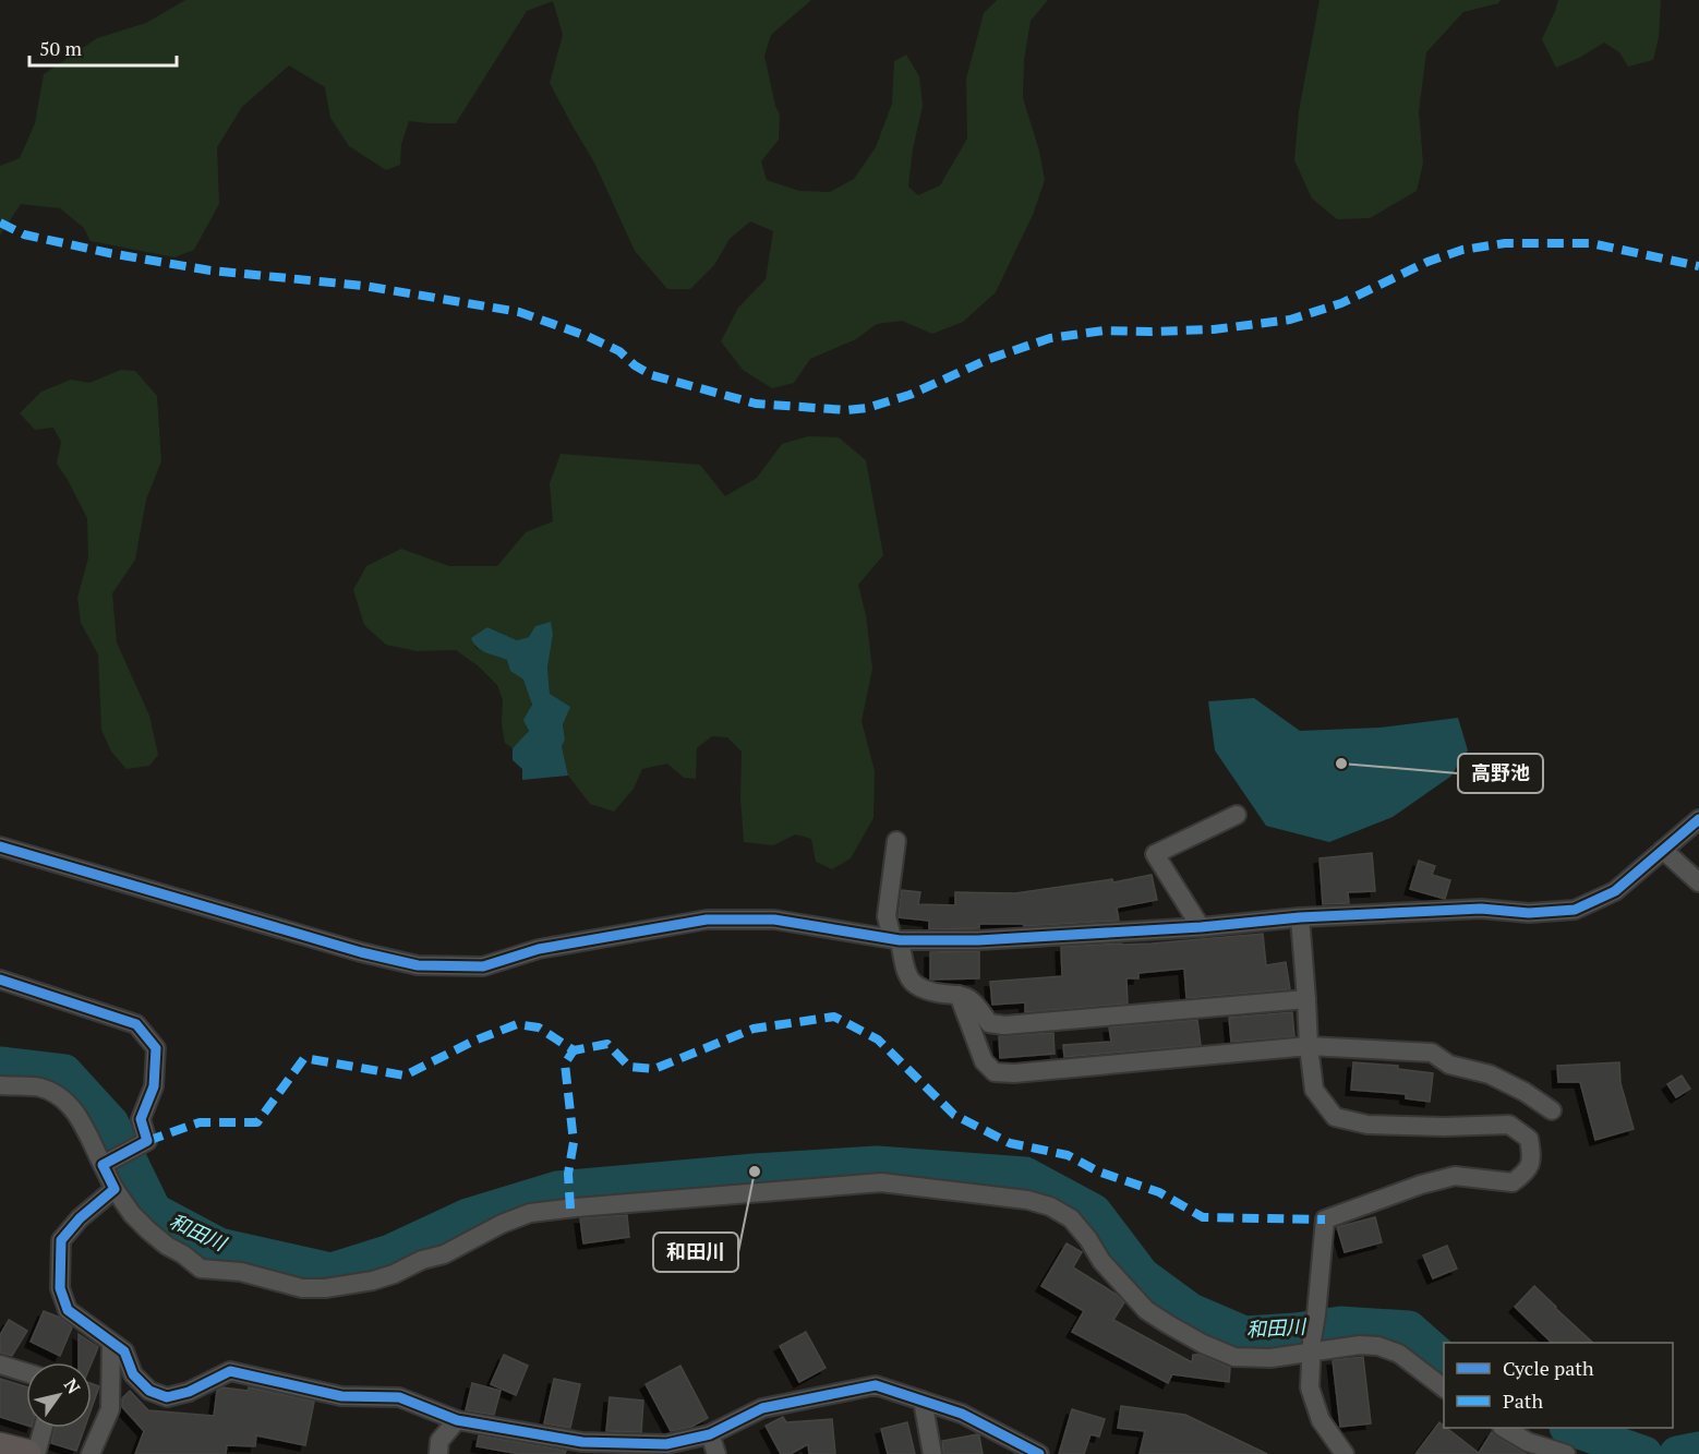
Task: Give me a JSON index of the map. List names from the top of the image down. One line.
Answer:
{"water":["和田川"],"places":["高野池","和田川"],"legend":["Cycle path","Path"],"scale_bar":"50 m","north":"top right"}
